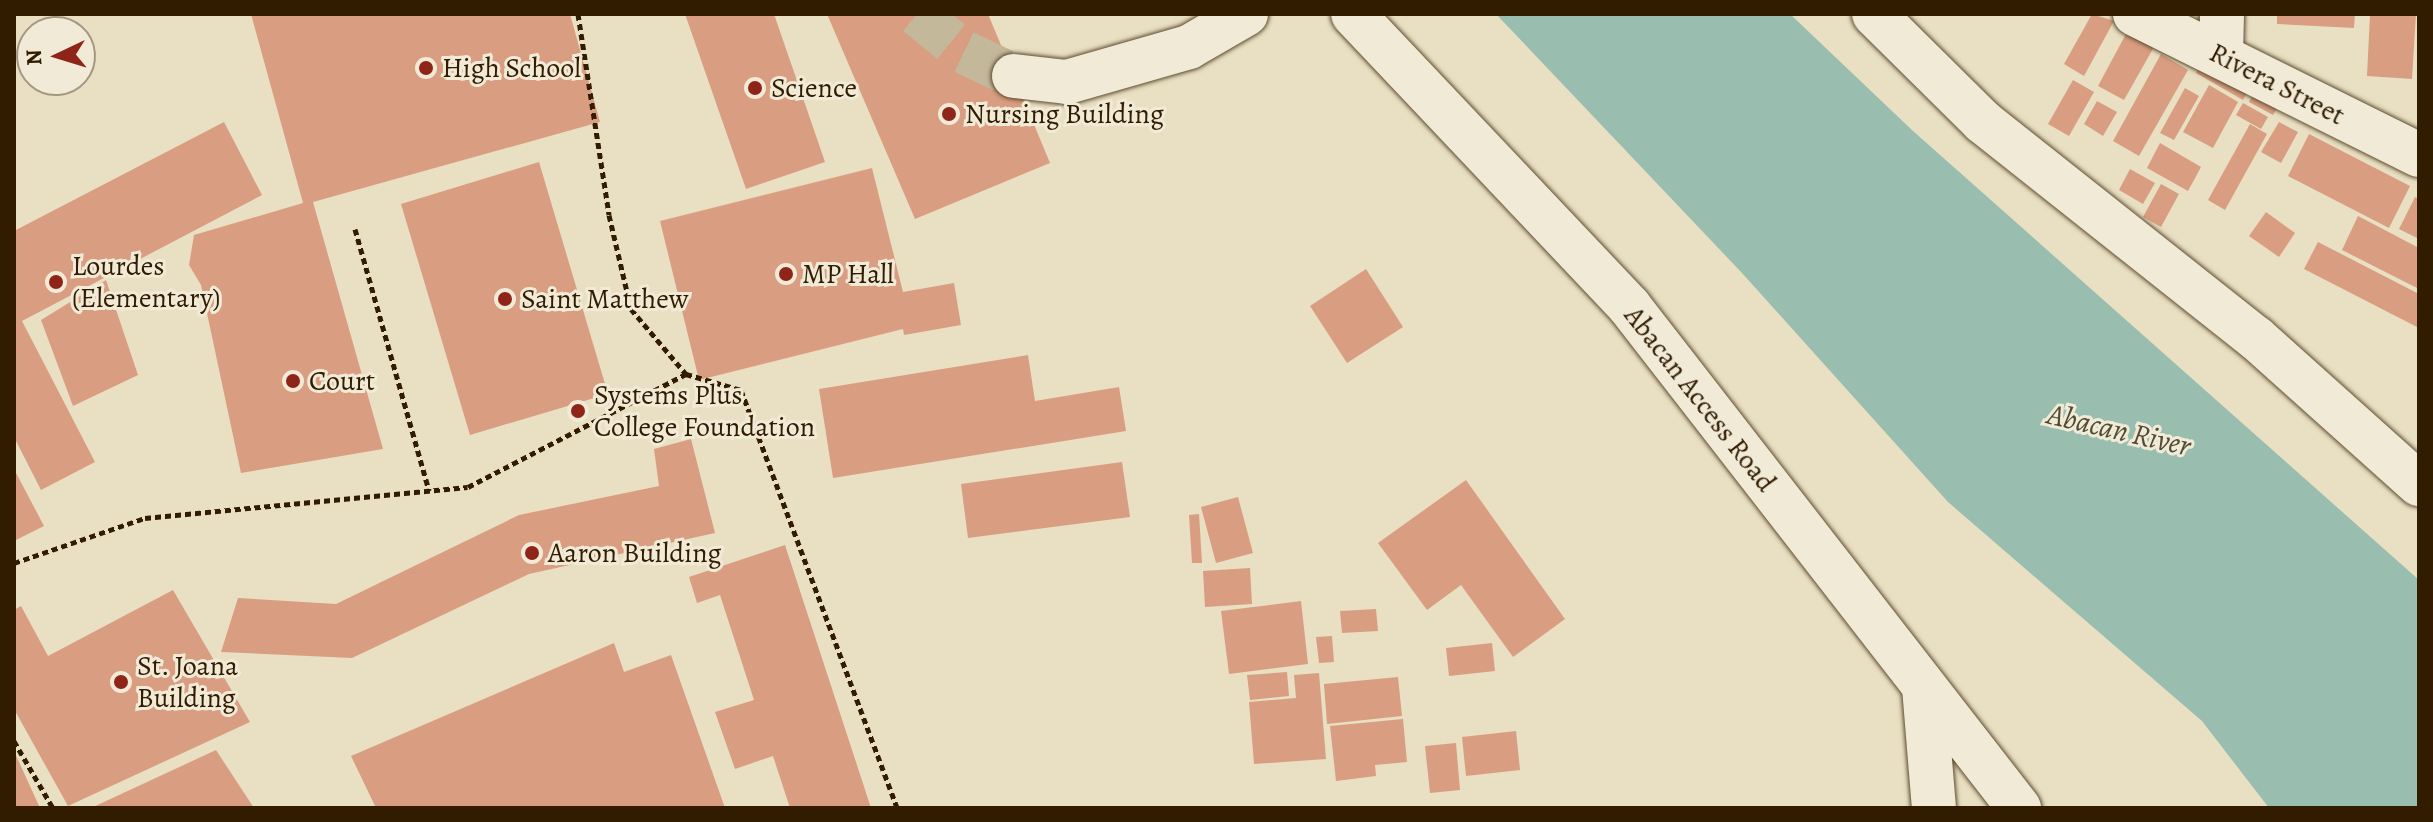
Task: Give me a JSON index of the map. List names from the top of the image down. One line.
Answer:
{"streets":{"street":["Rivera Street","Abacan Access Road"]},"water":["Abacan River"],"places":["High School","Science","Nursing Building","MP Hall","Lourdes (Elementary)","Saint Matthew","Court","Systems Plus College Foundation","Aaron Building","St. Joana Building"],"north":"left"}
